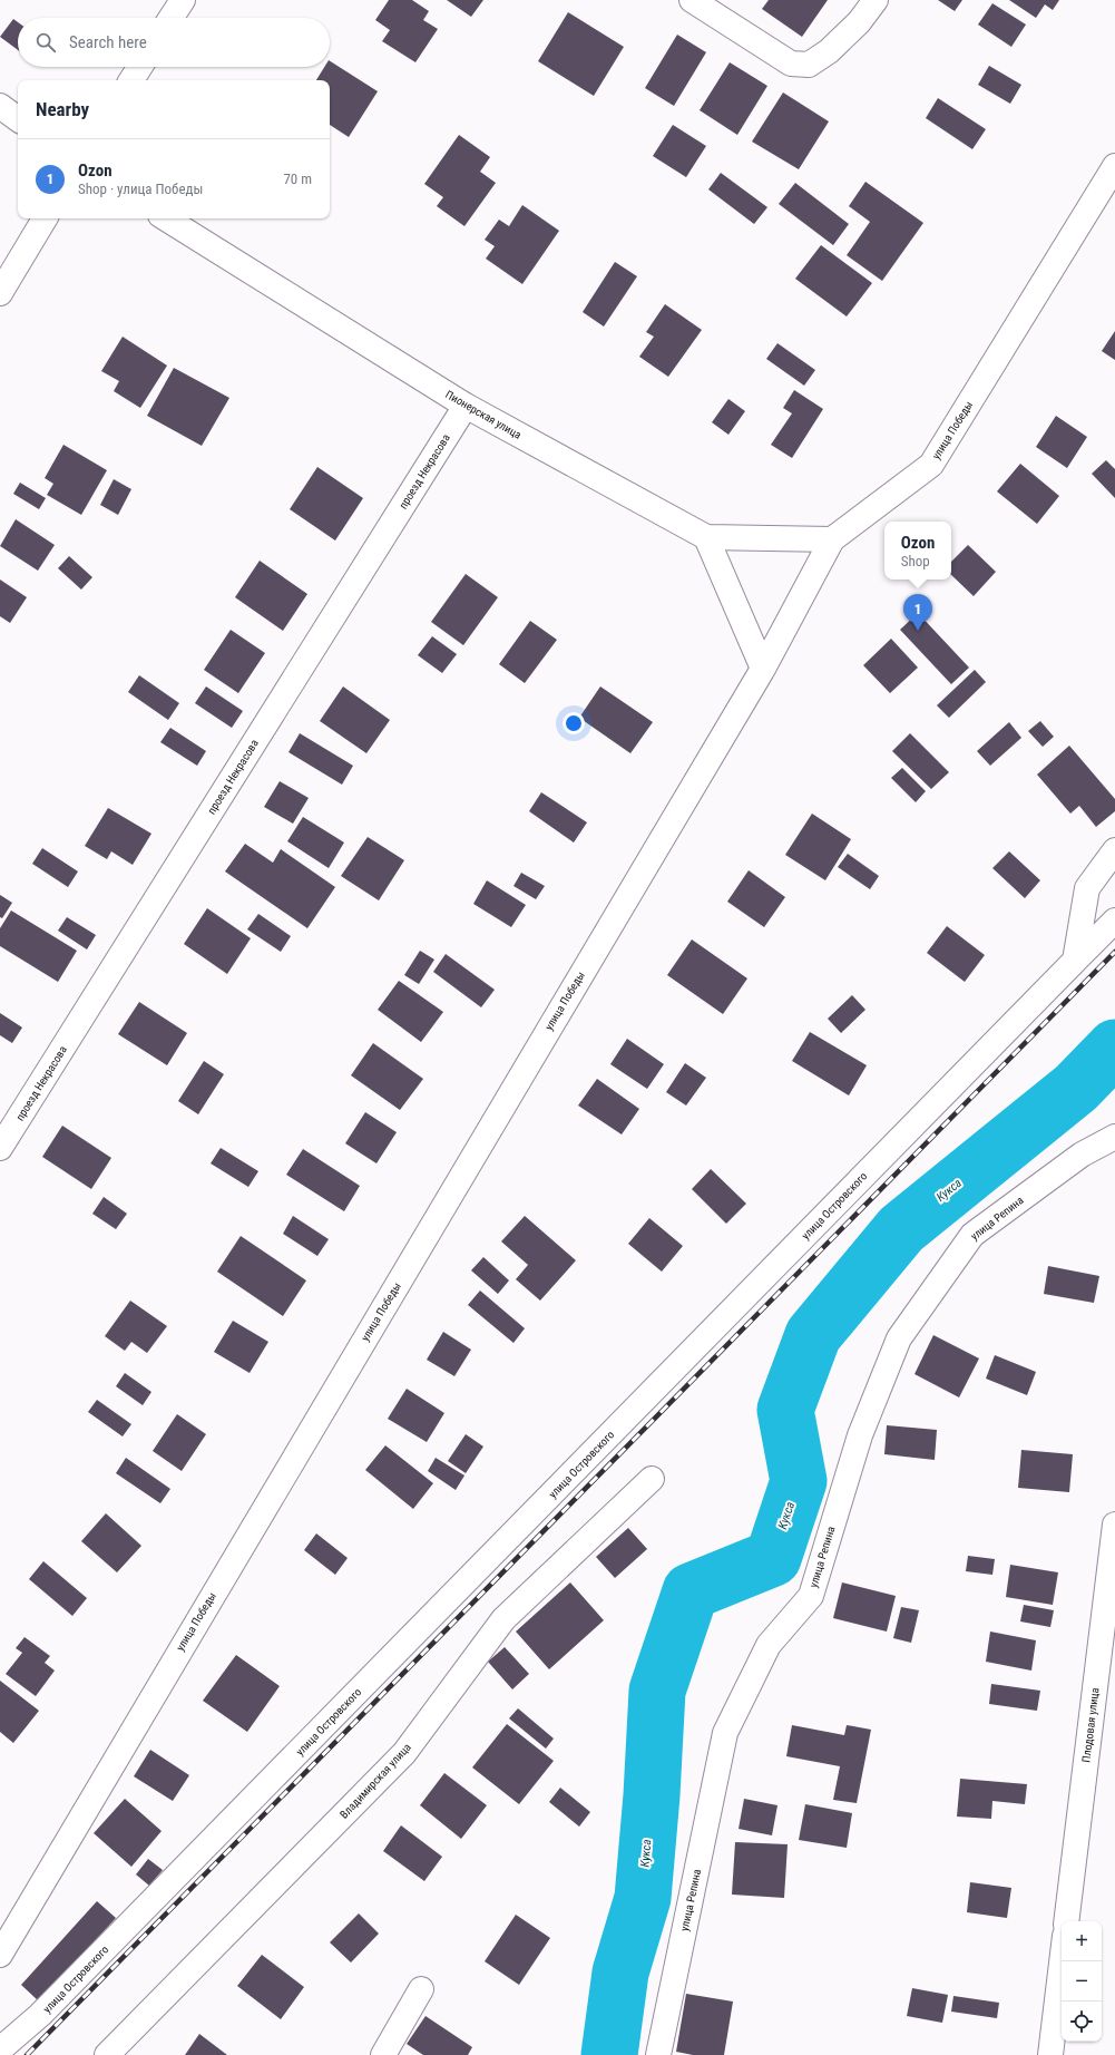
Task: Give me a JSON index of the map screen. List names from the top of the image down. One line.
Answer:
{"streets":{"street":["Пионерская улица","улица Победы","проезд Некрасова","улица Островского","улица Репина","Плодовая улица","Владимирская улица"]},"crossings":[["Пионерская улица","улица Победы"],["Пионерская улица","проезд Некрасова"]],"water":["Кукса"],"page":{"search":"Search here","heading":"Nearby","list":[{"mark":"1","name":"Ozon","note":"Shop · улица Победы","value":"70 m"}],"popup":["Ozon","Shop"],"pins":"1","map_buttons":["+","−"]}}
